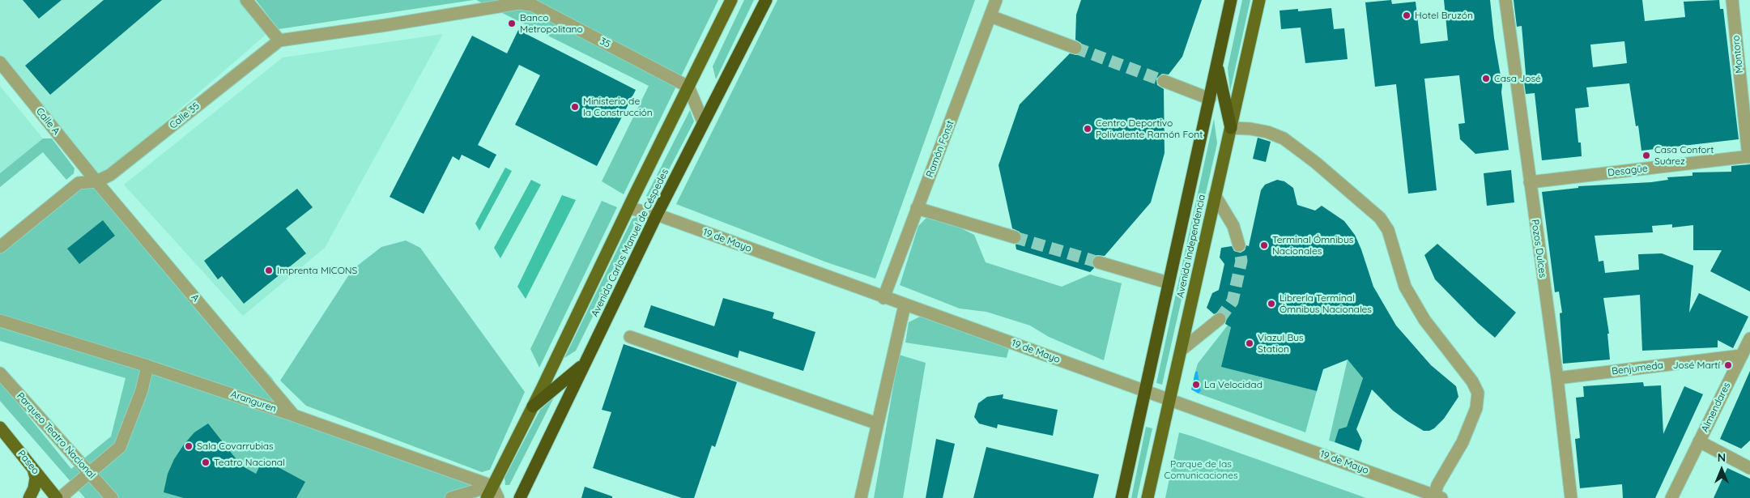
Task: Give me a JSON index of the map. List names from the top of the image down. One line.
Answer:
{"streets":{"highway":["Avenida Carlos Manuel de Céspedes","Avenida Independencia"],"main road":["Paseo"],"street":["35","Montoro","Calle 35","Calle A","Ramón Fonst","Desagüe","19 de Mayo","Pozos Dulces","A","Benjumeda","Aranguren","Almendares","Parqueo Teatro Nacional"]},"crossings":[["35","Calle 35"],["35","Avenida Carlos Manuel de Céspedes"],["Montoro","Desagüe"],["Calle 35","Calle A"],["Calle 35","A"],["Calle A","A"],["Ramón Fonst","19 de Mayo"],["Desagüe","Pozos Dulces"],["19 de Mayo","Avenida Carlos Manuel de Céspedes"],["19 de Mayo","Avenida Independencia"],["Avenida Carlos Manuel de Céspedes","Aranguren"],["Pozos Dulces","Benjumeda"],["A","Aranguren"],["Benjumeda","Almendares"]],"parks":["Parque de las Comunicaciones"],"places":["Hotel Bruzón","Banco Metropolitano","Casa José","Ministerio de la Construcción","Centro Deportivo Polivalente Ramón Font","Casa Confort Suárez","Terminal Ómnibus Nacionales","Imprenta MICONS","Librería Terminal Ómnibus Nacionales","Viazul Bus Station","José Martí","La Velocidad","Sala Covarrubias","Teatro Nacional"],"north":"top"}
